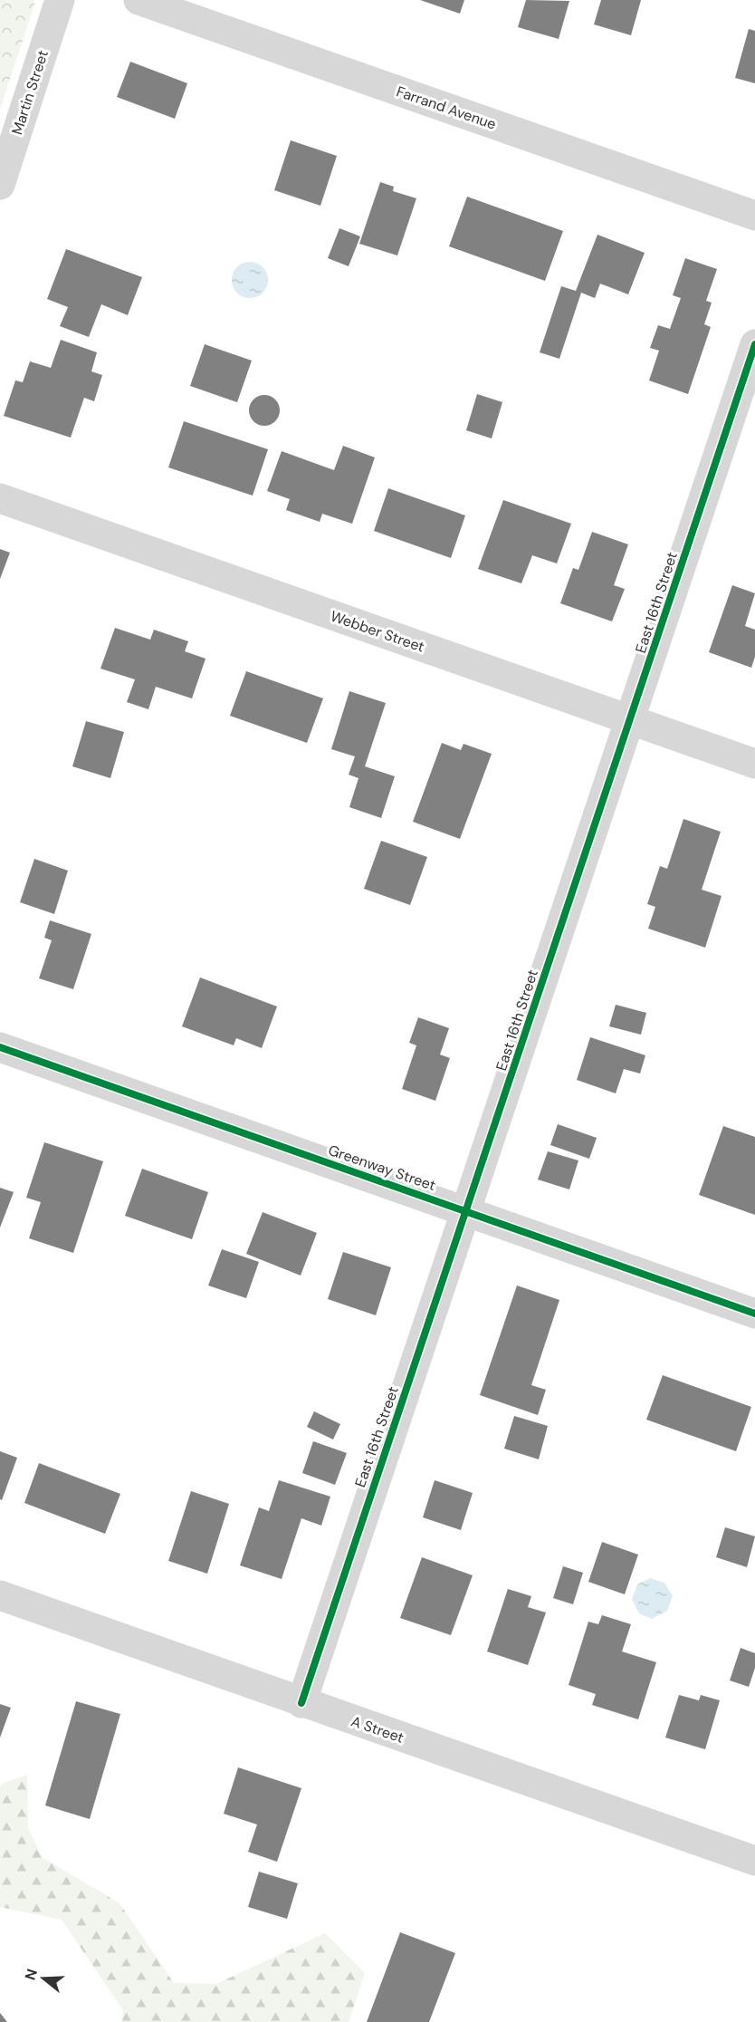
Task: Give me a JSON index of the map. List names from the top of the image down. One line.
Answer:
{"streets":{"street":["Martin Street","Farrand Avenue","East 16th Street","Webber Street","Greenway Street","A Street"]},"crossings":[["East 16th Street","Webber Street"],["East 16th Street","Greenway Street"],["East 16th Street","A Street"]],"north":"left"}
